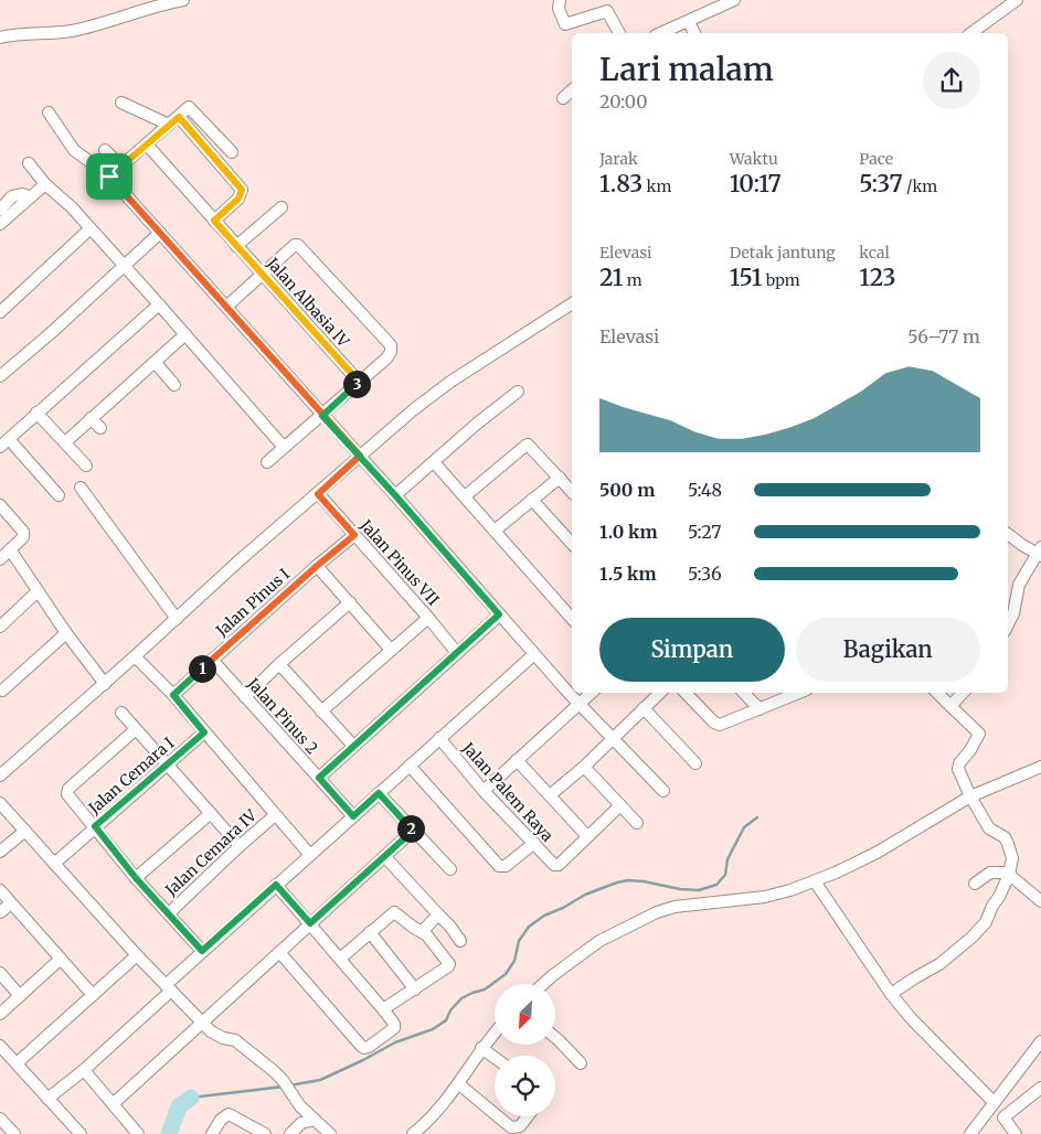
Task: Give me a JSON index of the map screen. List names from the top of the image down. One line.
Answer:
{"streets":{"street":["Jalan Albasia lV","Jalan Pinus VII","Jalan Pinus I","Jalan Pinus 2","Jalan Cemara I","Jalan Palem Raya","Jalan Cemara IV"]},"crossings":[["Jalan Pinus VII","Jalan Pinus I"],["Jalan Pinus I","Jalan Pinus 2"]],"north":"bottom left","page":{"heading":["Lari malam","20:00"],"stats":[["Jarak","1.83 km"],["Waktu","10:17"],["Pace","5:37 /km"],["Elevasi","21 m"],["Detak jantung","151 bpm"],["kcal","123"]],"chart":["Elevasi","56–77 m"],"pins":["3","1","2"],"list":[{"name":"500 m","note":"5:48"},{"name":"1.0 km","note":"5:27"},{"name":"1.5 km","note":"5:36"}],"buttons":["Simpan","Bagikan"]}}
